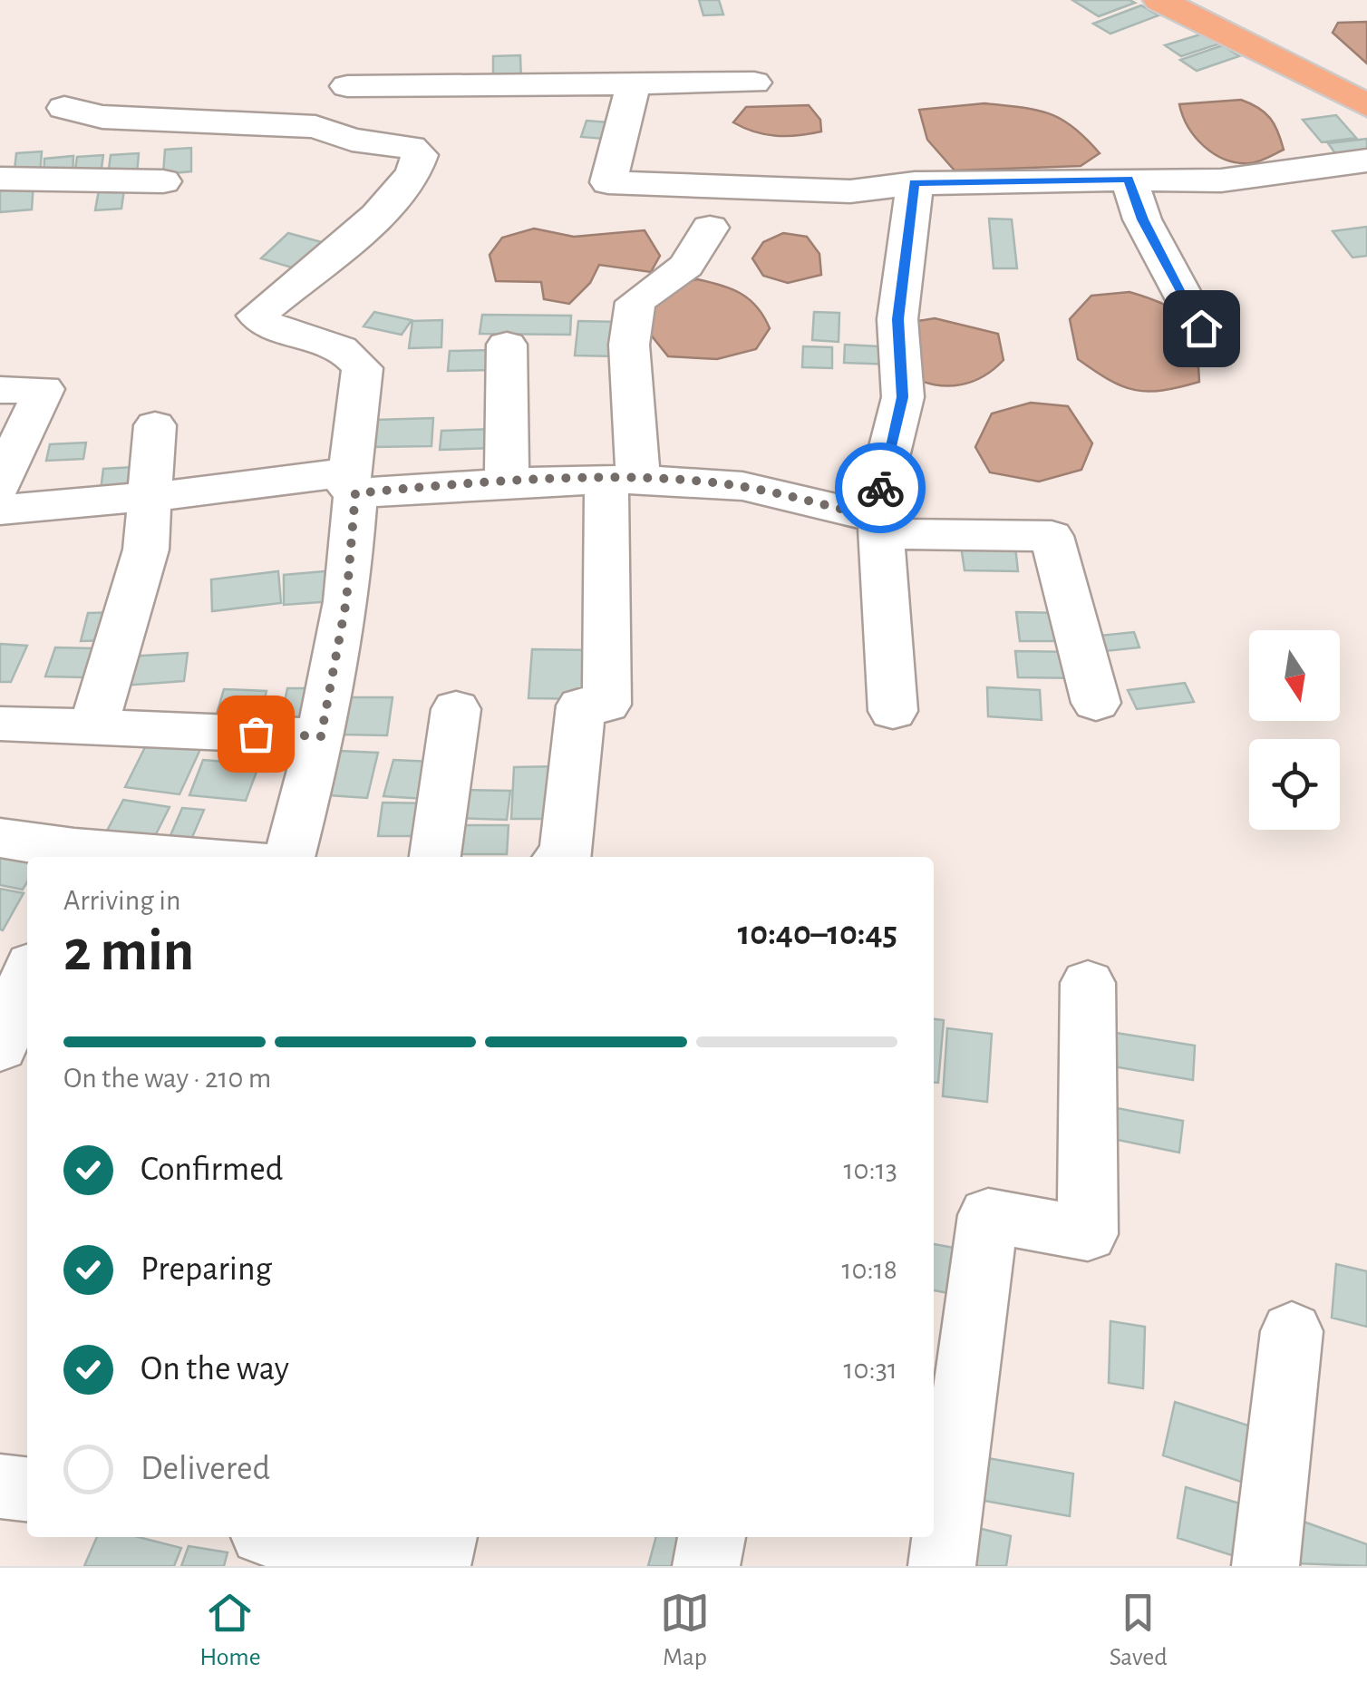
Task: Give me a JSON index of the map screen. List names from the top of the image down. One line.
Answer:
{"north":"bottom","page":{"heading":["2 min","Arriving in","10:40–10:45"],"bar":"On the way · 210 m","list":[["Confirmed","10:13"],["Preparing","10:18"],["On the way","10:31"],"Delivered"],"tabs":["Home","Map","Saved"]}}
